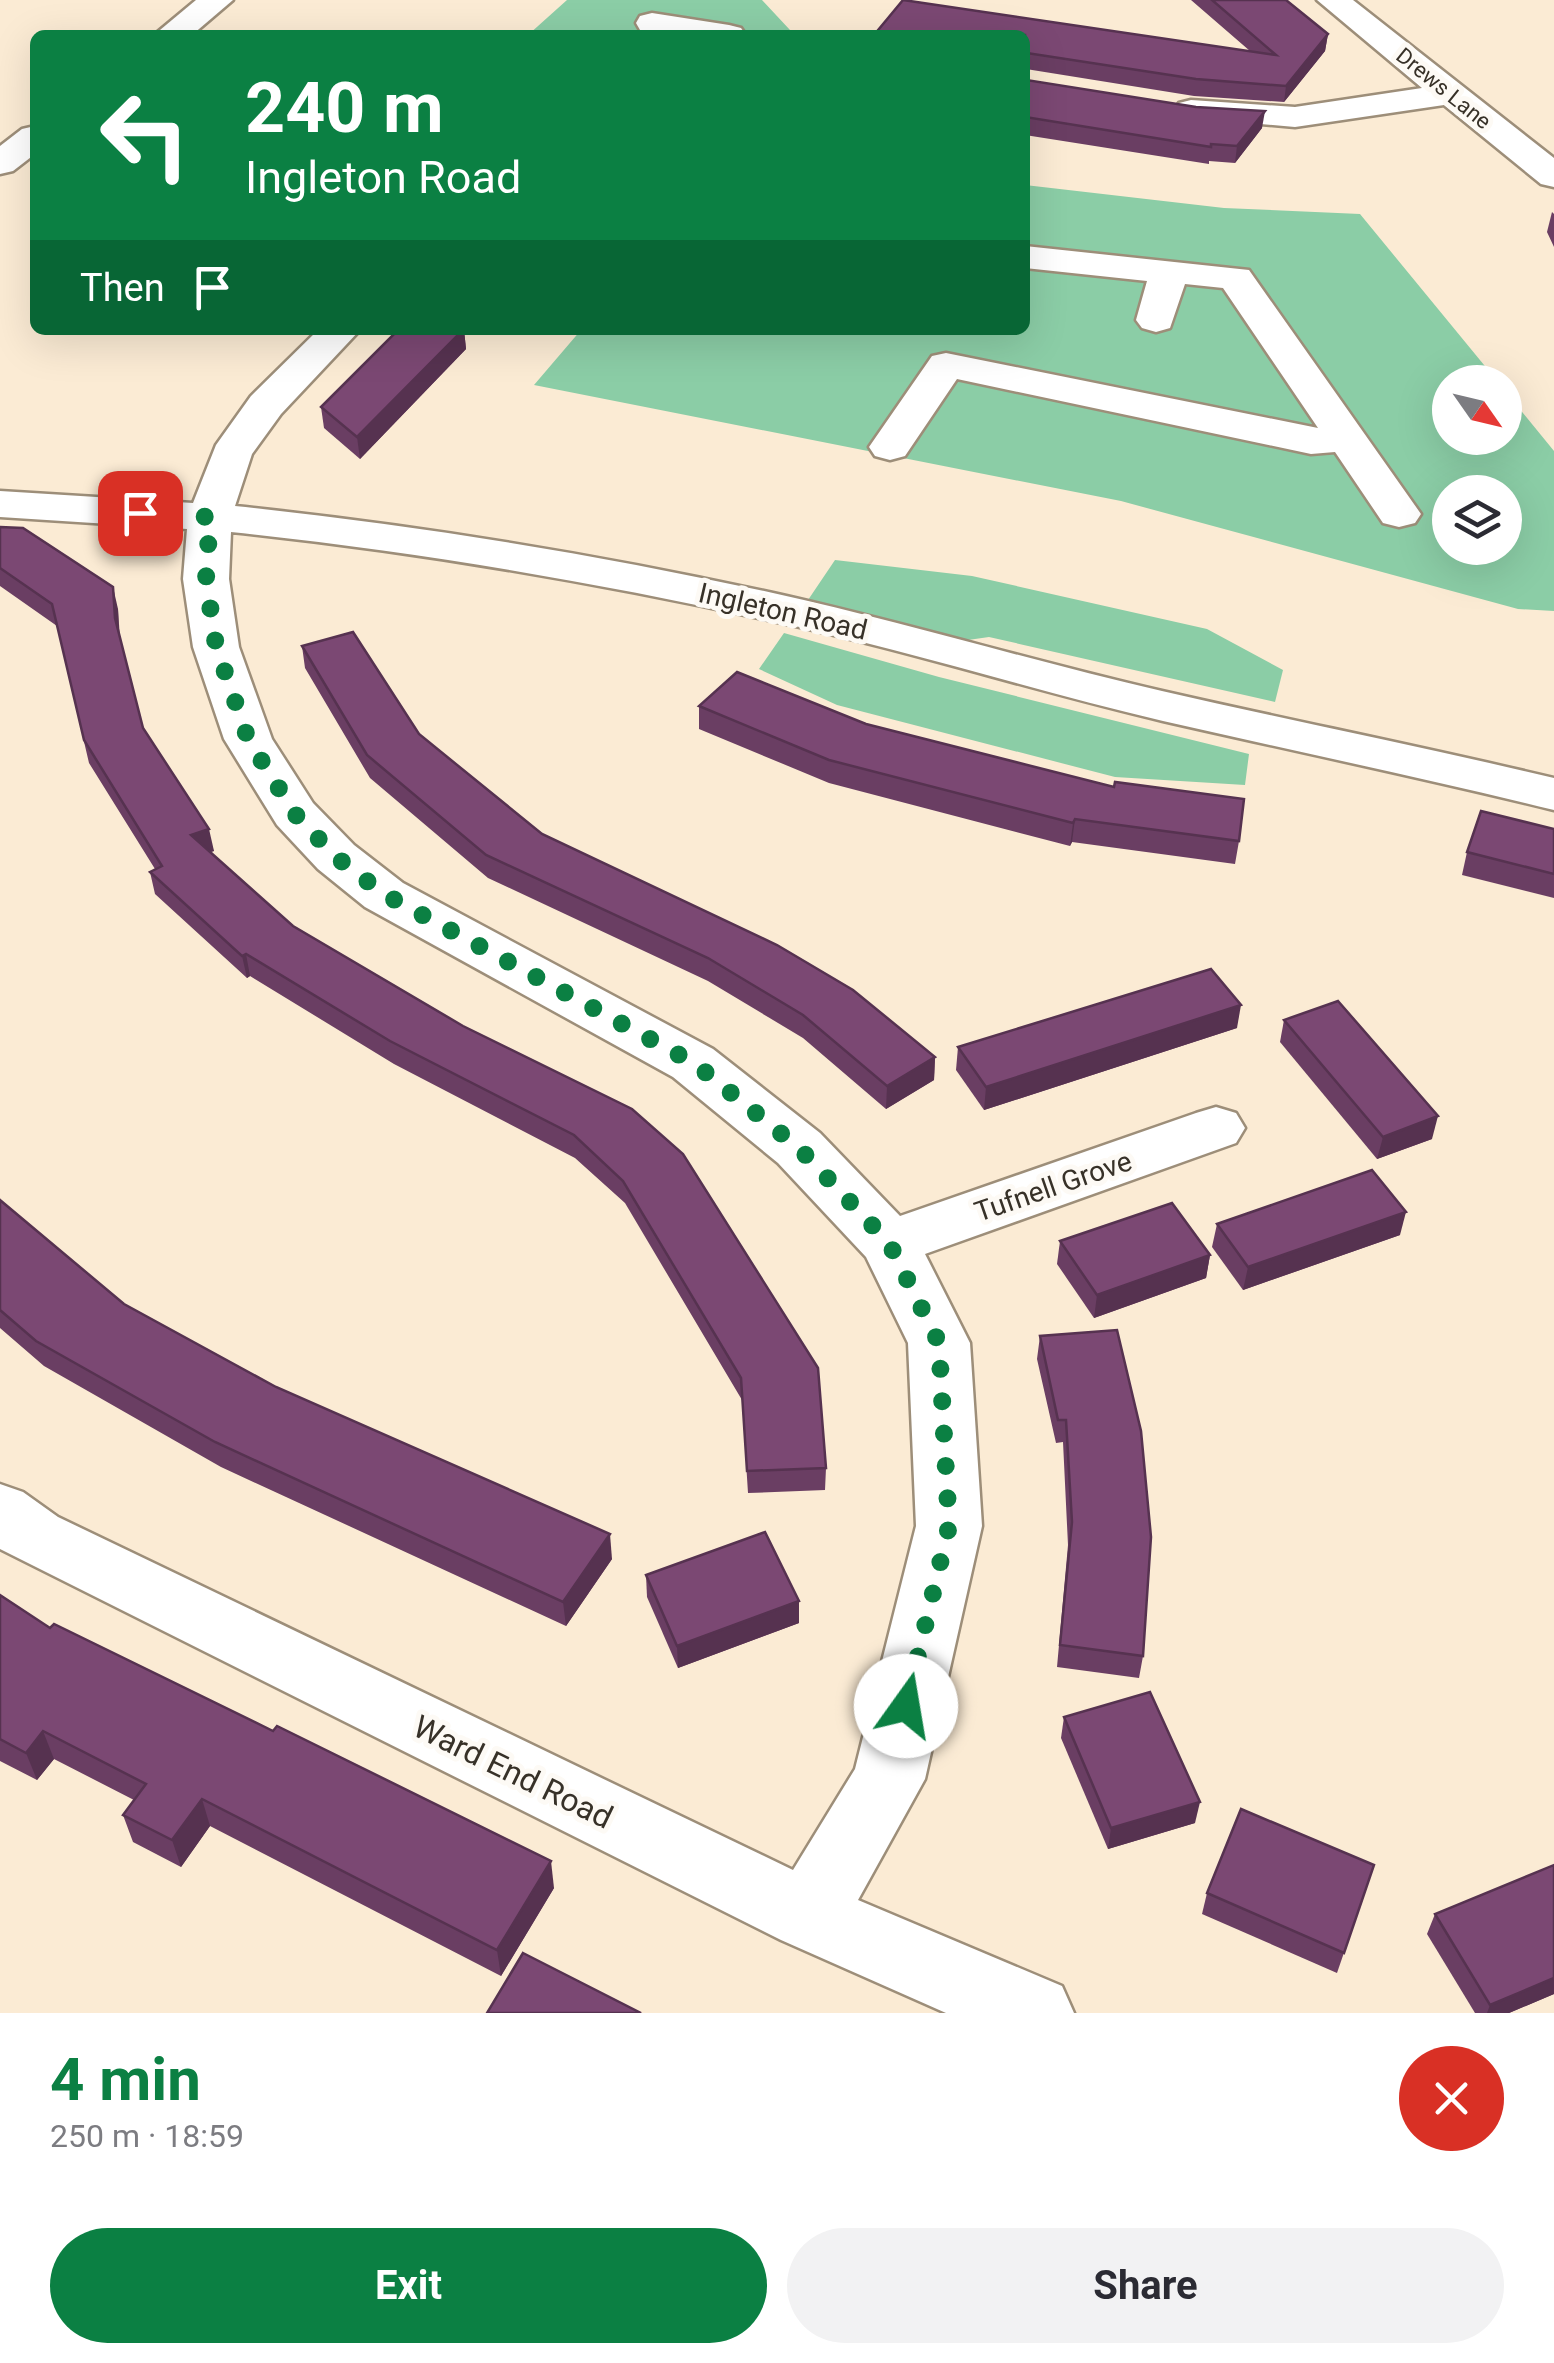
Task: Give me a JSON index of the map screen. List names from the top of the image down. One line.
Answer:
{"streets":{"street":["Drews Lane","Ingleton Road","Tufnell Grove","Ward End Road"]},"north":"bottom right","page":{"turn":["240 m","Ingleton Road"],"then":"Then","heading":["4 min","250 m · 18:59"],"buttons":["Exit","Share"]}}
